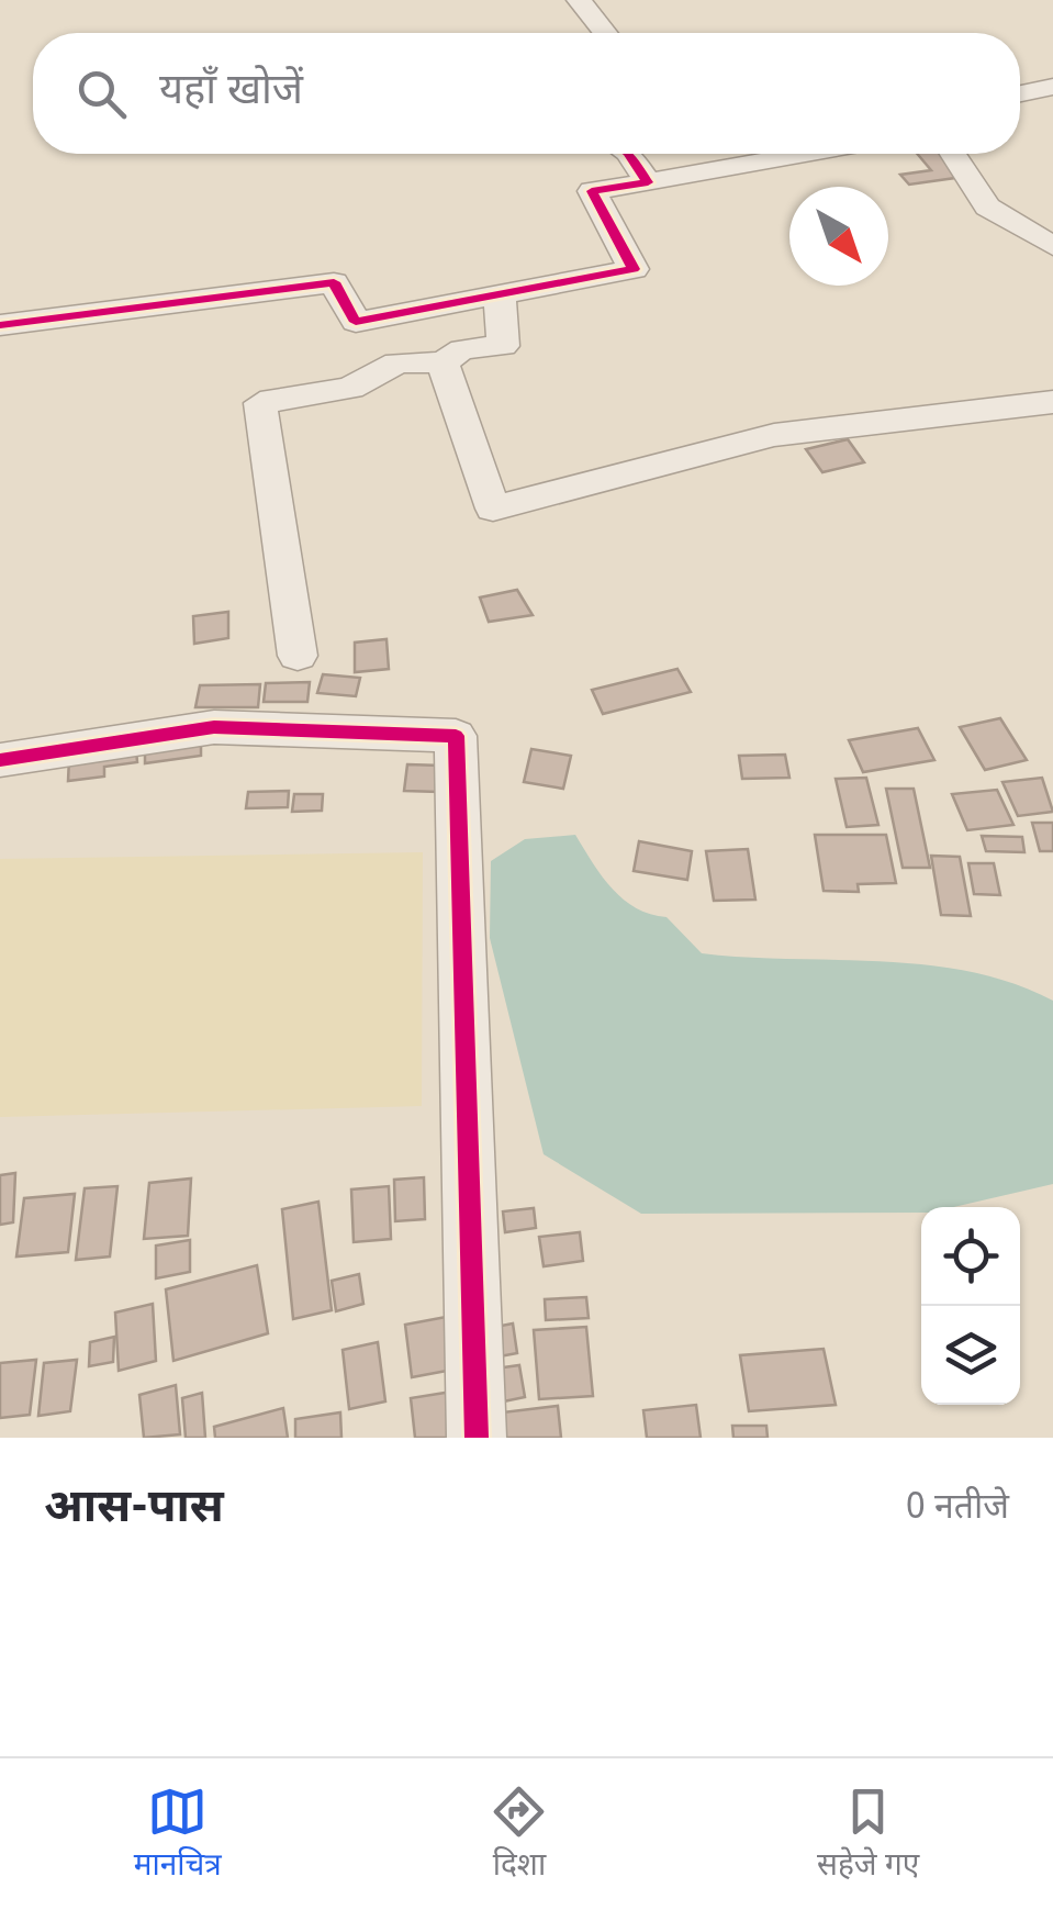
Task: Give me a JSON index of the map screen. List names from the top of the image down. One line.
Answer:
{"north":"bottom right","page":{"search":"यहाँ खोजें","heading":["आस-पास","0 नतीजे"],"nav":["मानचित्र","दिशा","सहेजे गए"]}}
